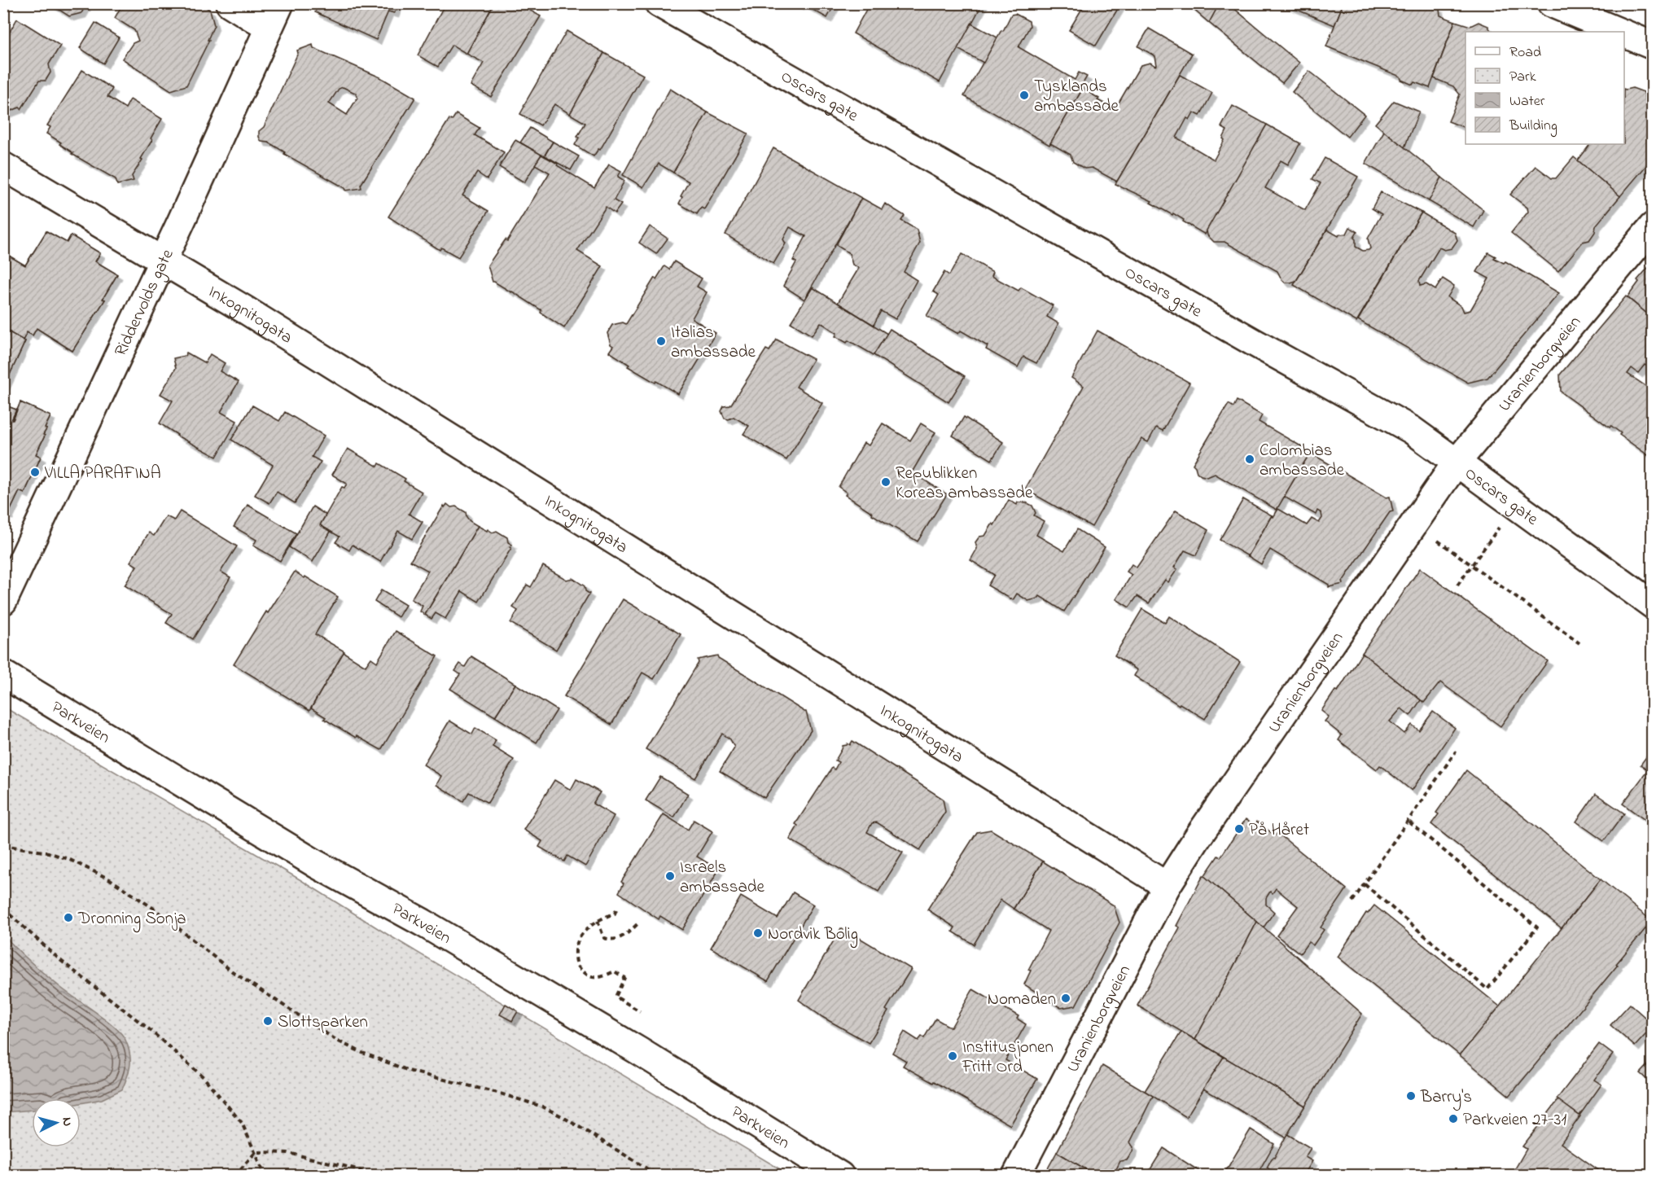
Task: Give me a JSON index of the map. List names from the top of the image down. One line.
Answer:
{"streets":{"street":["Oscars gate","Riddervolds gate","Inkognitogata","Uranienborgveien","Parkveien"]},"crossings":[["Oscars gate","Uranienborgveien"],["Riddervolds gate","Inkognitogata"],["Inkognitogata","Uranienborgveien"]],"places":["Tysklands ambassade","Italias ambassade","Colombias ambassade","VILLA PARAFINA","Republikken Koreas ambassade","På Håret","Israels ambassade","Dronning Sonja","Nordvik Bolig","Nomaden","Slottsparken","Institusjonen Fritt Ord","Barry's","Parkveien 27-31"],"legend":["Road","Park","Water","Building"],"north":"right"}
